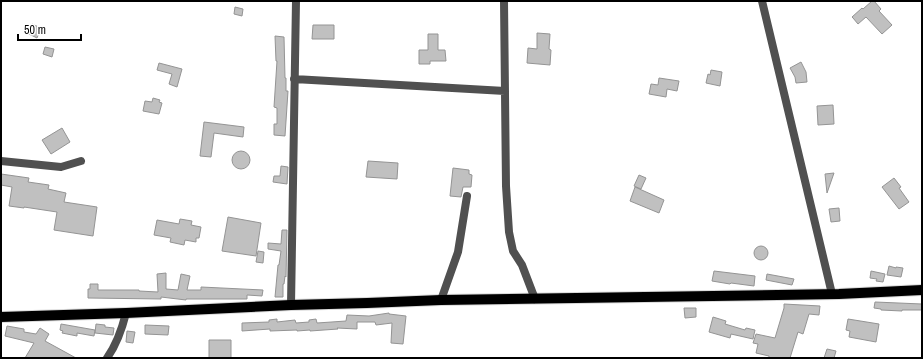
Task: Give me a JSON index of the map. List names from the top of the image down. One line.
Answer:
{"scale_bar":"50 m"}
